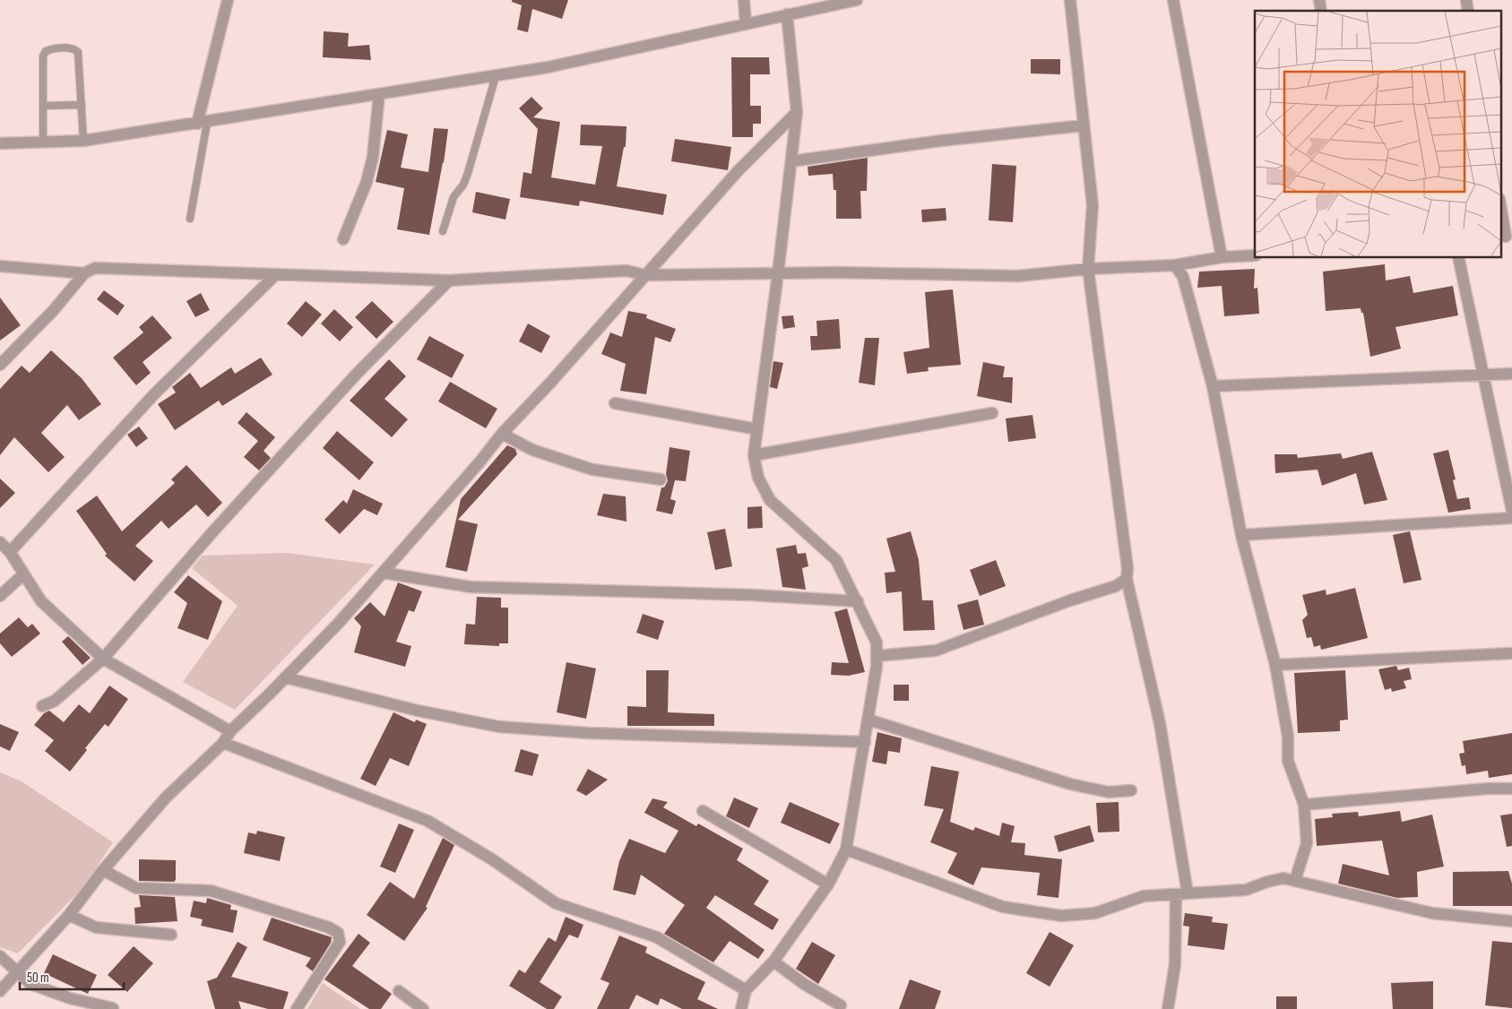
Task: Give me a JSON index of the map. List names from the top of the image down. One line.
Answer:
{"scale_bar":"50 m"}
